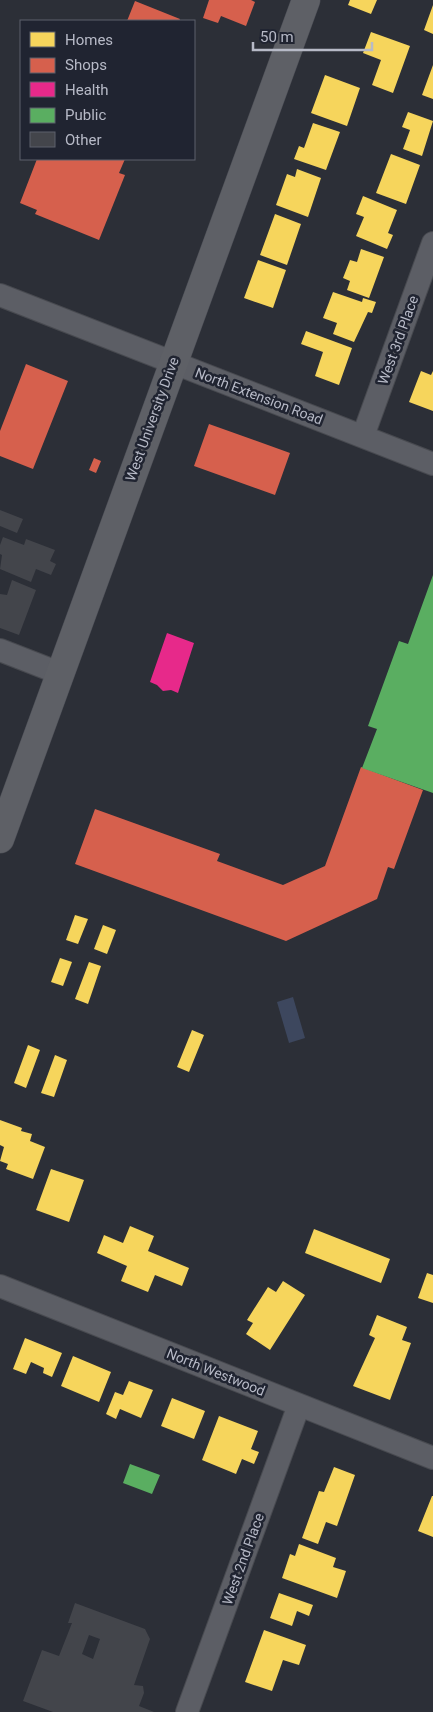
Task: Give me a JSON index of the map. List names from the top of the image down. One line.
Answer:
{"streets":{"main road":["West University Drive"],"street":["West 3rd Place","North Extension Road","North Westwood","West 2nd Place"]},"crossings":[["West 3rd Place","North Extension Road"],["North Extension Road","West University Drive"],["North Westwood","West 2nd Place"]],"legend":["Homes","Shops","Health","Public","Other"],"scale_bar":"50 m"}
